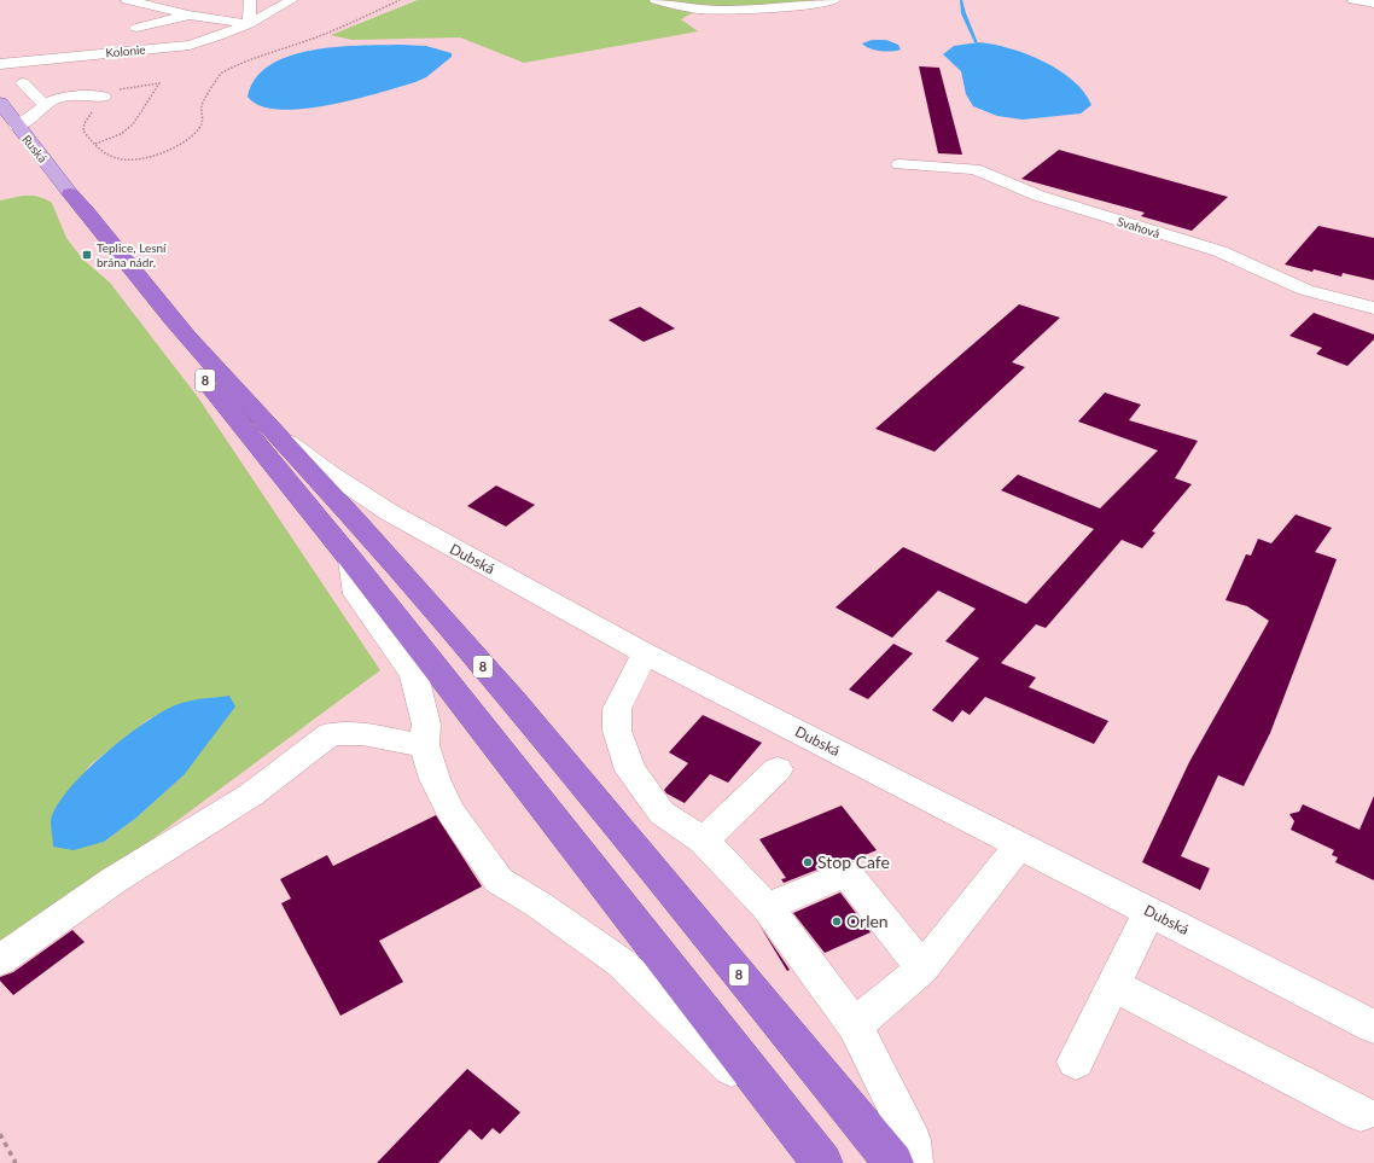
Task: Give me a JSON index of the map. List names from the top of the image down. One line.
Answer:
{"streets":{"highway":["8"],"main road":["Ruská"],"street":["Kolonie","Svahová","Dubská"]},"crossings":[["Ruská","8"],["8","Dubská"]],"places":{"transit":["Teplice, Lesní brána nádr."],"other":["Stop Cafe","Orlen"]}}
